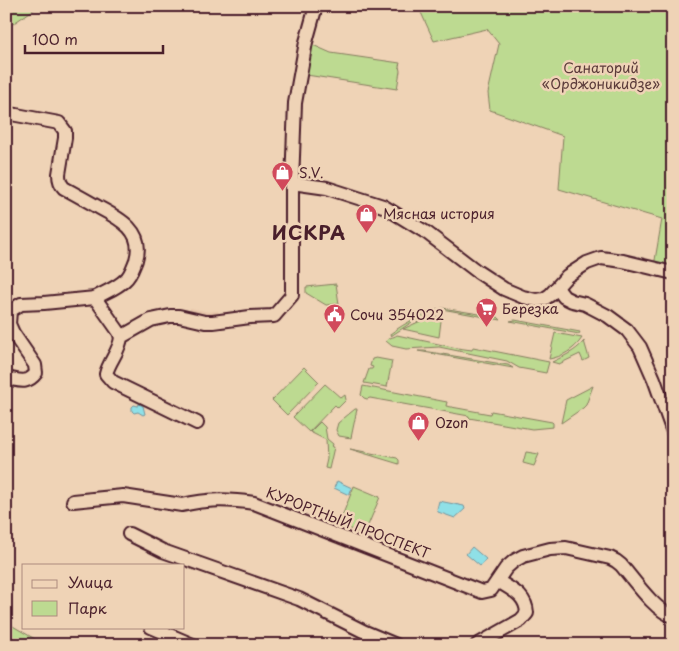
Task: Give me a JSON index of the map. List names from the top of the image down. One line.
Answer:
{"streets":{"street":["КУРОРТНЫЙ ПРОСПЕКТ"]},"districts":["ИСКРА"],"parks":["Санаторий «Орджоникидзе»"],"places":{"shop":["S.V.","Мясная история","Ozon"],"supermarket":["Березка"],"public building":["Сочи 354022"]},"legend":["Улица","Парк"],"scale_bar":"100 m"}
